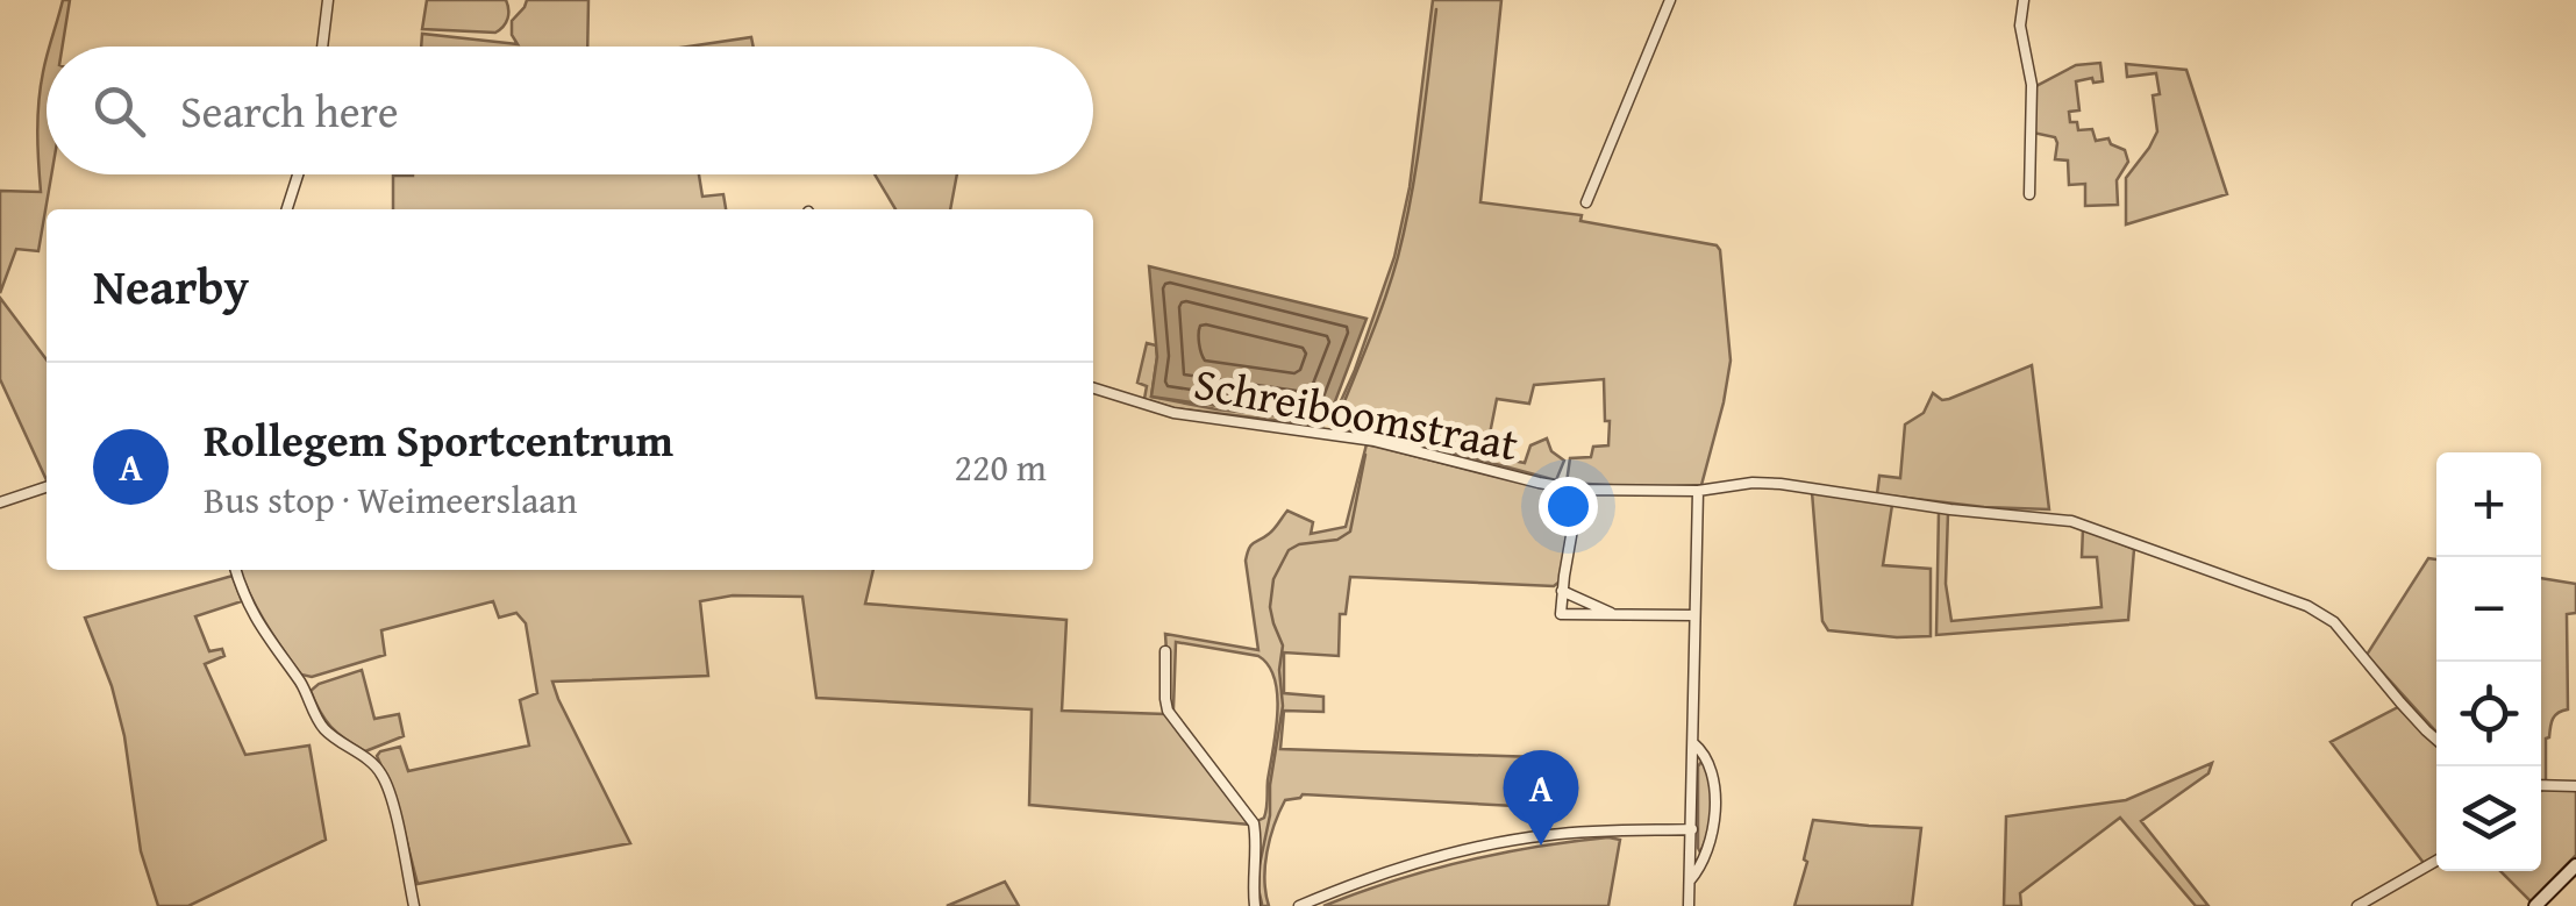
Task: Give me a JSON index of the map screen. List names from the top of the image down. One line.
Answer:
{"streets":{"street":["Schreiboomstraat"]},"page":{"search":"Search here","heading":"Nearby","list":[{"mark":"A","name":"Rollegem Sportcentrum","note":"Bus stop · Weimeerslaan","value":"220 m"}],"map_buttons":["+","−"],"pins":"A"}}
